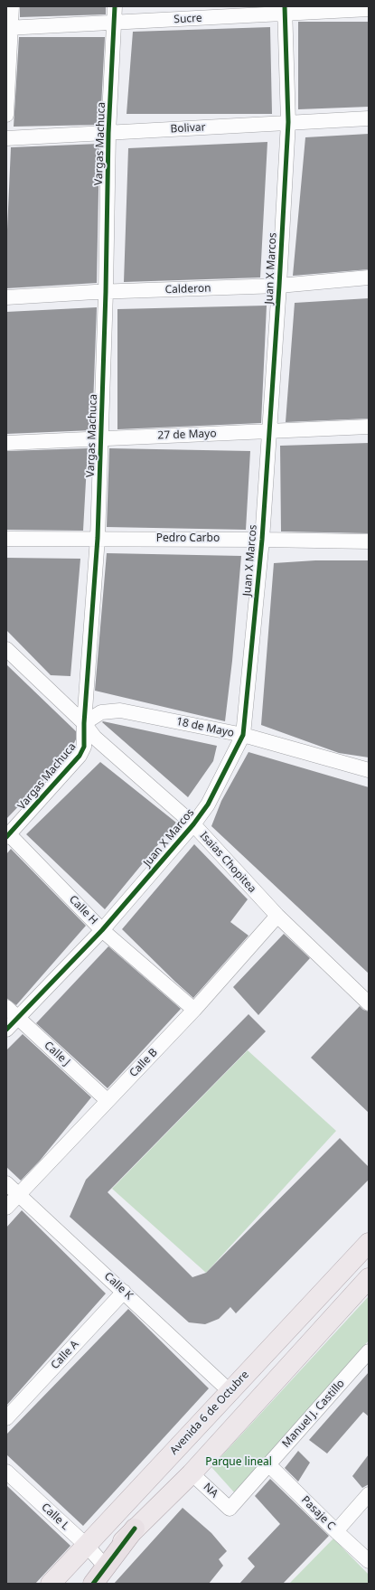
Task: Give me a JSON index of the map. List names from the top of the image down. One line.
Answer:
{"streets":{"main road":["Avenida 6 de Octubre"],"street":["Sucre","Bolivar","Vargas Machuca","Juan X Marcos","Calderon","27 de Mayo","Pedro Carbo","18 de Mayo","Isaias Chopitea","Calle H","Calle J","Calle B","Calle K","Calle A","Manuel J. Castillo","NA","Pasaje C","Calle L"]},"crossings":[["Sucre","Vargas Machuca"],["Sucre","Juan X Marcos"],["Bolivar","Vargas Machuca"],["Bolivar","Juan X Marcos"],["Vargas Machuca","Calderon"],["Vargas Machuca","27 de Mayo"],["Vargas Machuca","Pedro Carbo"],["Vargas Machuca","18 de Mayo"],["Vargas Machuca","Isaias Chopitea"],["Vargas Machuca","Calle H"],["Juan X Marcos","Calderon"],["Juan X Marcos","27 de Mayo"],["Juan X Marcos","Pedro Carbo"],["Juan X Marcos","18 de Mayo"],["Juan X Marcos","Isaias Chopitea"],["Juan X Marcos","Calle H"],["Juan X Marcos","Calle J"],["18 de Mayo","Isaias Chopitea"],["Isaias Chopitea","Calle B"],["Calle H","Calle B"],["Calle J","Calle B"],["Calle B","Calle K"],["Calle K","Calle A"],["Calle K","Avenida 6 de Octubre"],["Avenida 6 de Octubre","Calle L"],["Manuel J. Castillo","NA"],["Manuel J. Castillo","Pasaje C"]],"parks":["Parque lineal"]}
